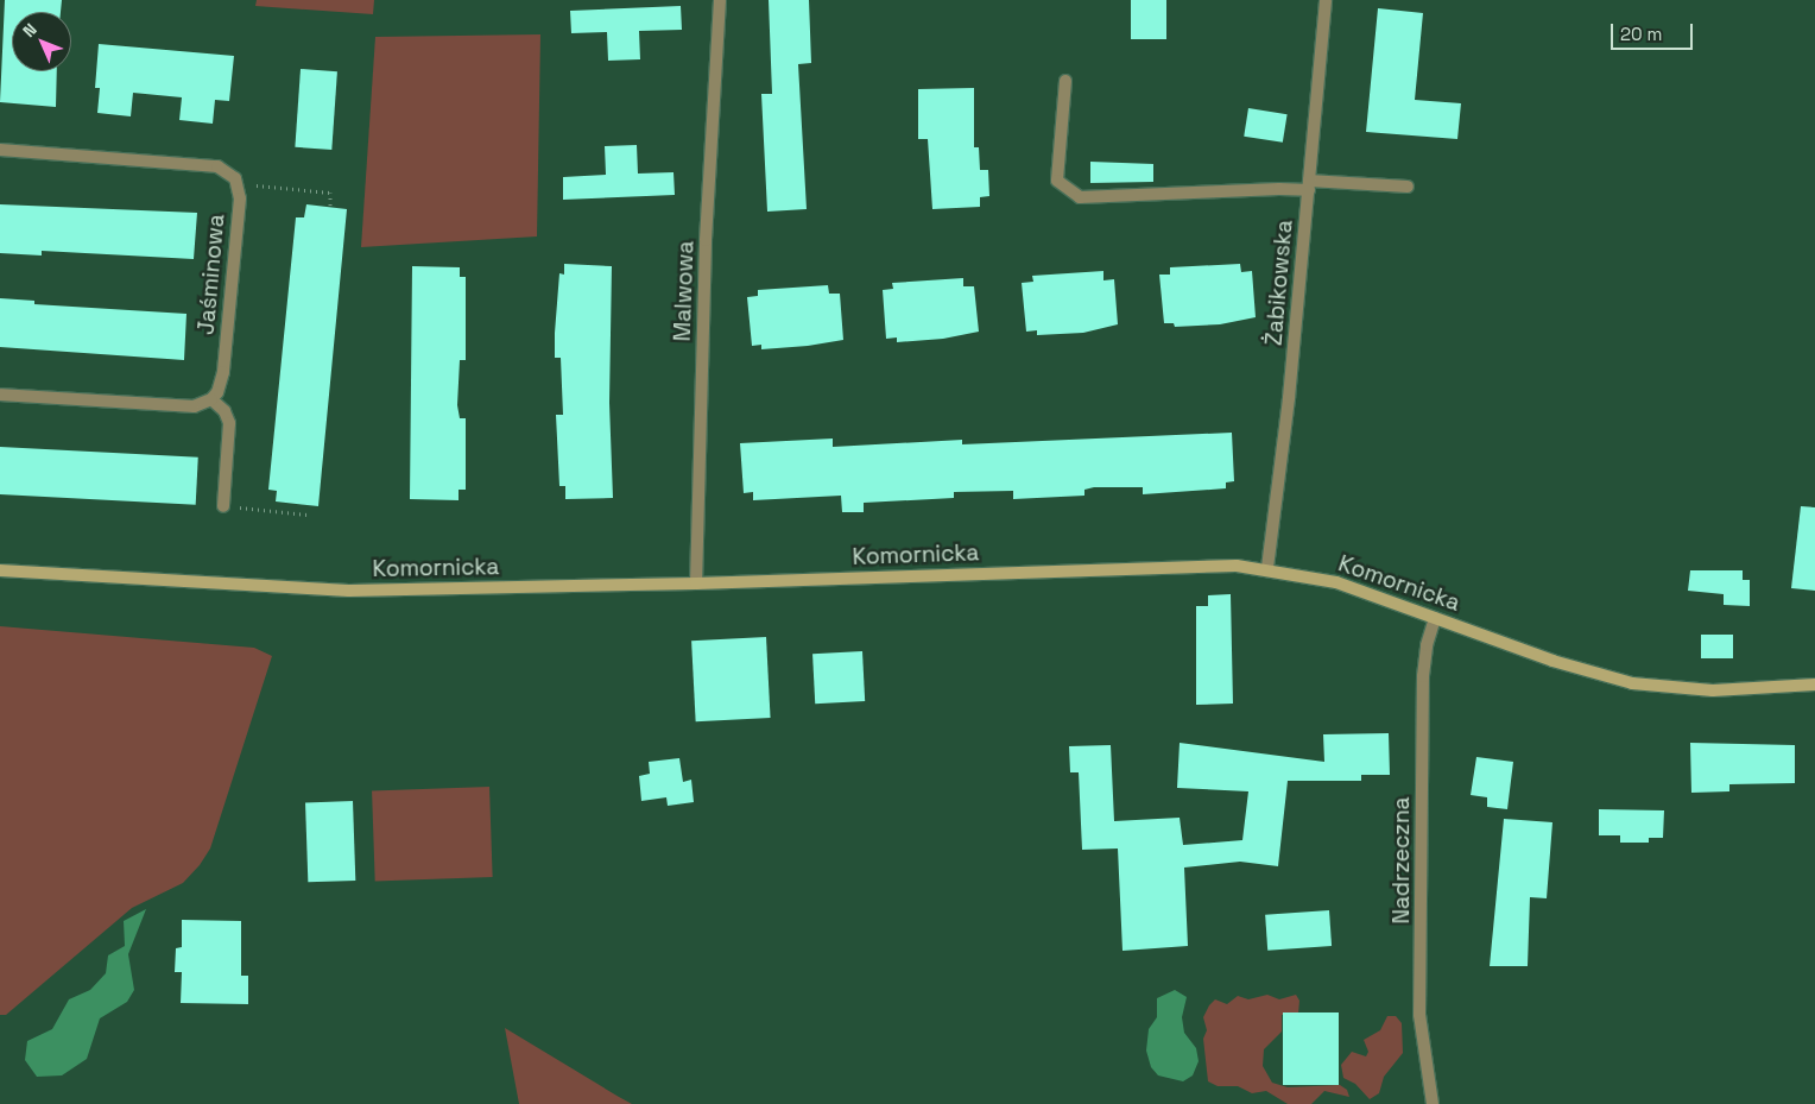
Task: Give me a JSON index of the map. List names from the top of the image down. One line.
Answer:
{"streets":{"street":["Jaśminowa","Żabikowska","Malwowa","Komornicka","Nadrzeczna"]},"crossings":[["Żabikowska","Komornicka"],["Malwowa","Komornicka"],["Komornicka","Nadrzeczna"]],"scale_bar":"20 m","north":"top left"}
